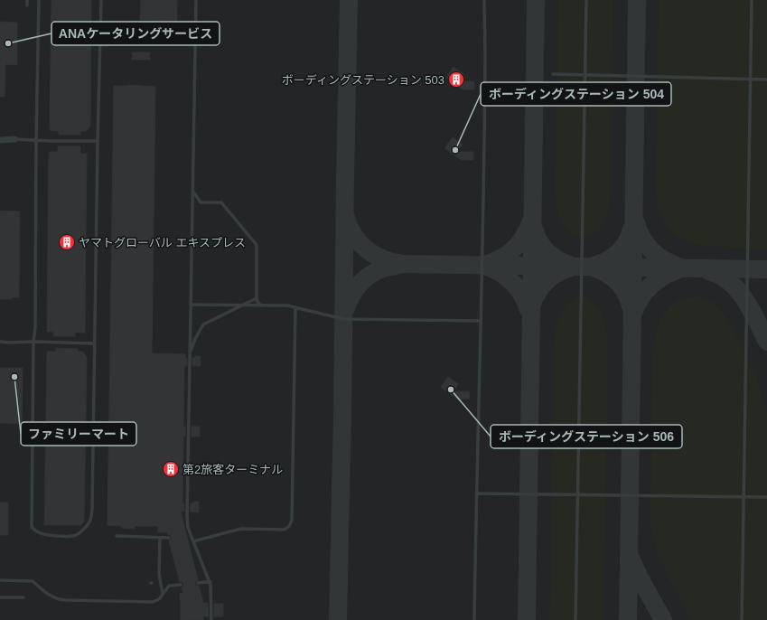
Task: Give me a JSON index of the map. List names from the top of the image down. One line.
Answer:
{"places":{"other":["ANAケータリングサービス","ボーディングステーション 504","ファミリーマート","ボーディングステーション 506"],"building":["ボーディングステーション 503","ヤマトグローバル エキスプレス","第2旅客ターミナル"]}}
